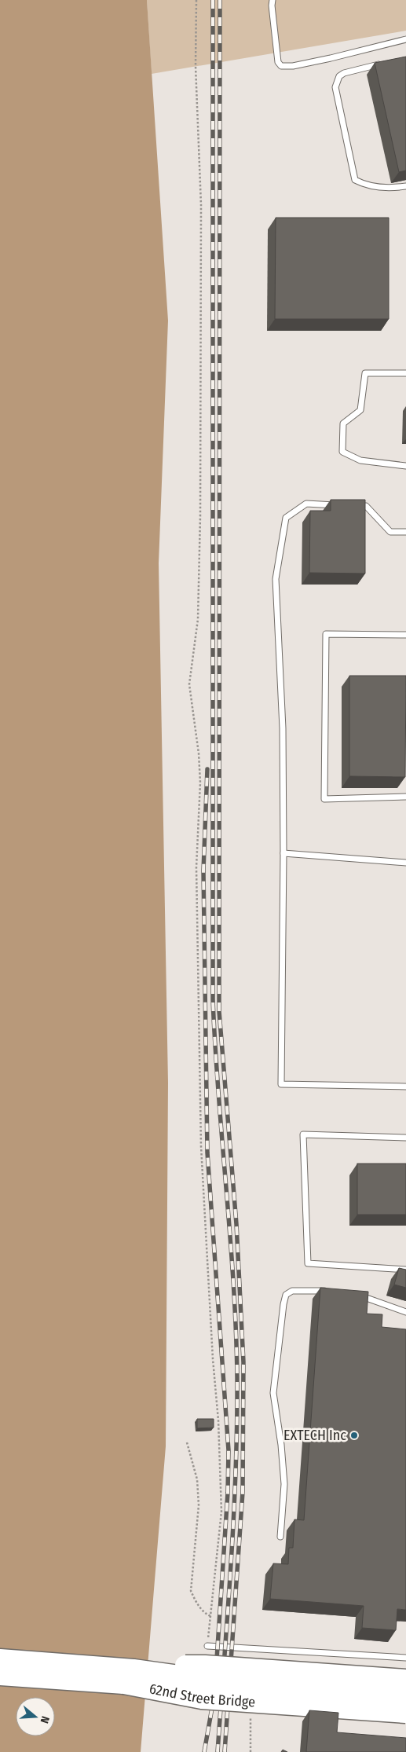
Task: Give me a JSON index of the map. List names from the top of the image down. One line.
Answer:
{"streets":{"highway":["62nd Street Bridge"]},"places":["EXTECH Inc"],"north":"right"}
